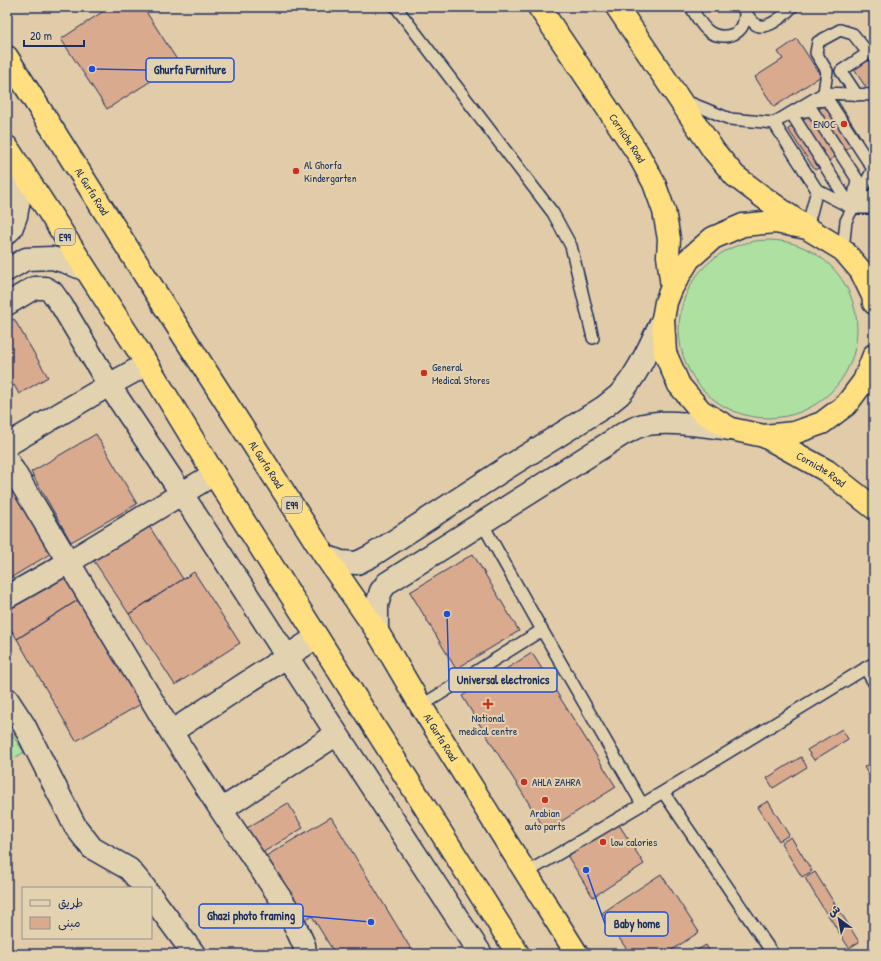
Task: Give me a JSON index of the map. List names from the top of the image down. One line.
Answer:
{"streets":{"highway":["Corniche Road","Al Gurfa Road","E99"]},"places":{"other":["Ghurfa Furniture","ENOC","Al Ghorfa Kindergarten","General Medical Stores","Universal electronics","AHLA ZAHRA","Arabian auto parts","low calories","Baby home","Ghazi photo framing"],"health":["National medical centre"]},"legend":["طريق","مبنى"],"scale_bar":"20 m","north":"top left"}
